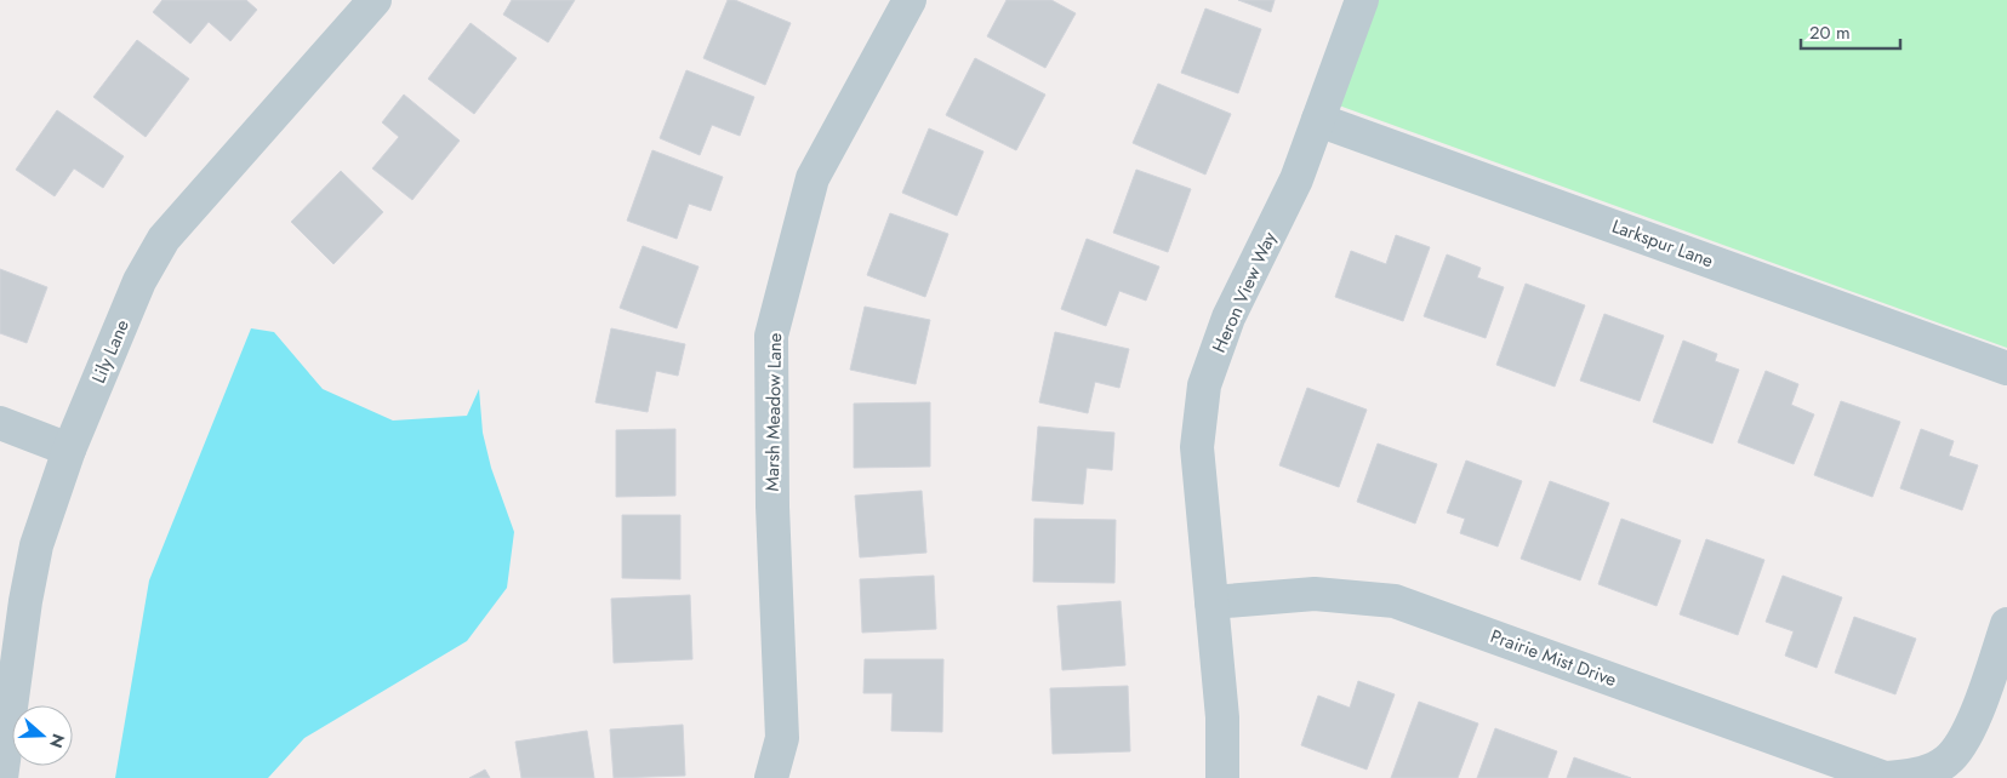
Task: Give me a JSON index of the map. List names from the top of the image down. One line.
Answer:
{"streets":{"street":["Larkspur Lane","Heron View Way","Lily Lane","Marsh Meadow Lane","Prairie Mist Drive"]},"crossings":[["Larkspur Lane","Heron View Way"],["Heron View Way","Prairie Mist Drive"]],"scale_bar":"20 m","north":"right"}
